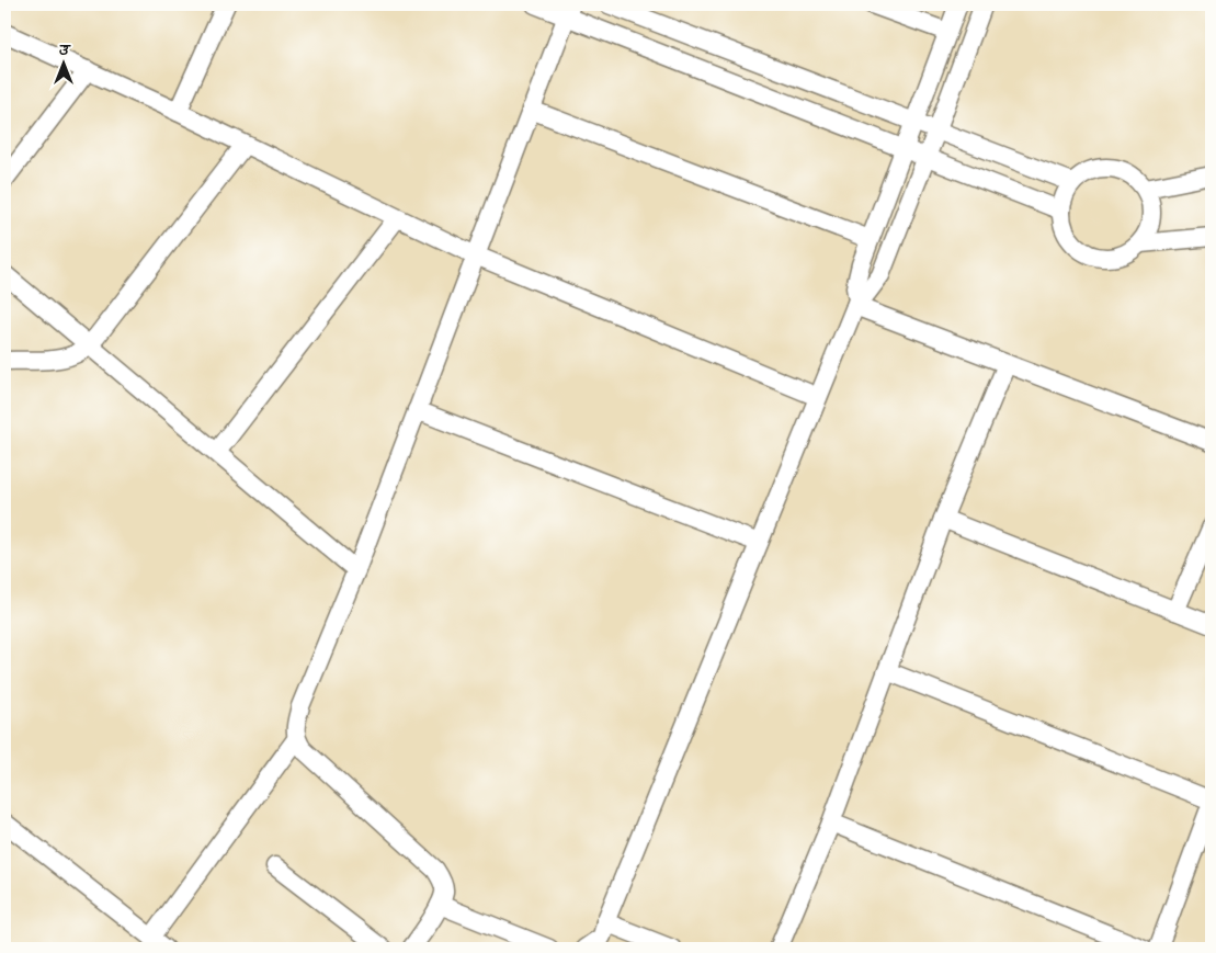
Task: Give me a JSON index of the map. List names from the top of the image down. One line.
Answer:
{"north":"top"}
